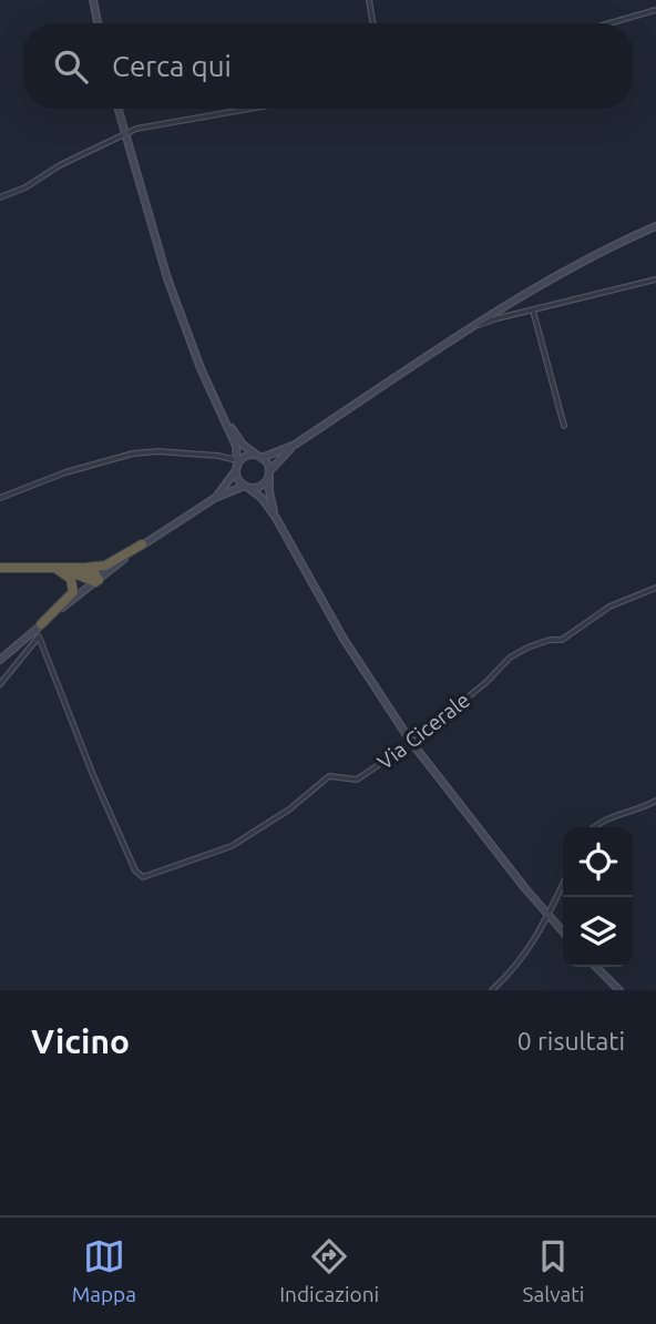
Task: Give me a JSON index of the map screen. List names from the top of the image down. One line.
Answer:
{"streets":{"street":["Via Cicerale"]},"page":{"search":"Cerca qui","heading":["Vicino","0 risultati"],"nav":["Mappa","Indicazioni","Salvati"]}}
